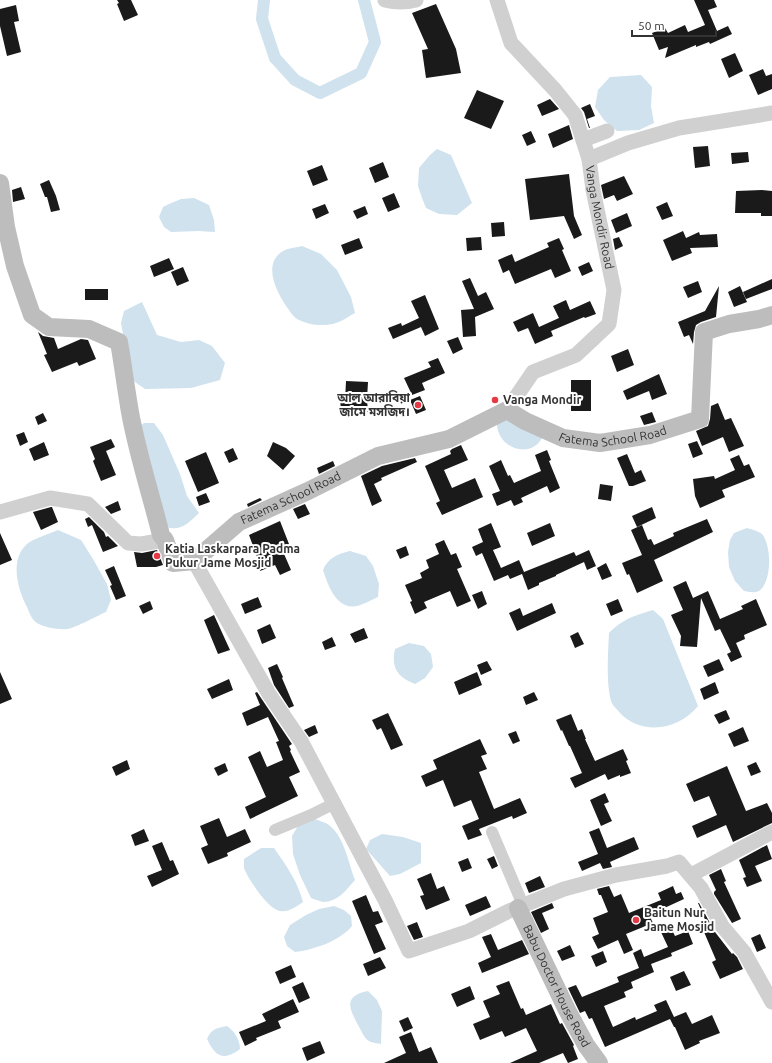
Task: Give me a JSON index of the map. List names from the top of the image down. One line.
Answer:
{"streets":{"main road":["Fatema School Road","Babu Doctor House Road"],"street":["Vanga Mondir Road"]},"crossings":[["Vanga Mondir Road","Fatema School Road"]],"places":["Vanga Mondir","আল আরাবিয়া জামে মসজিদ।","Katia Laskarpara Padma Pukur Jame Mosjid","Baitun Nur Jame Mosjid"],"scale_bar":"50 m"}
